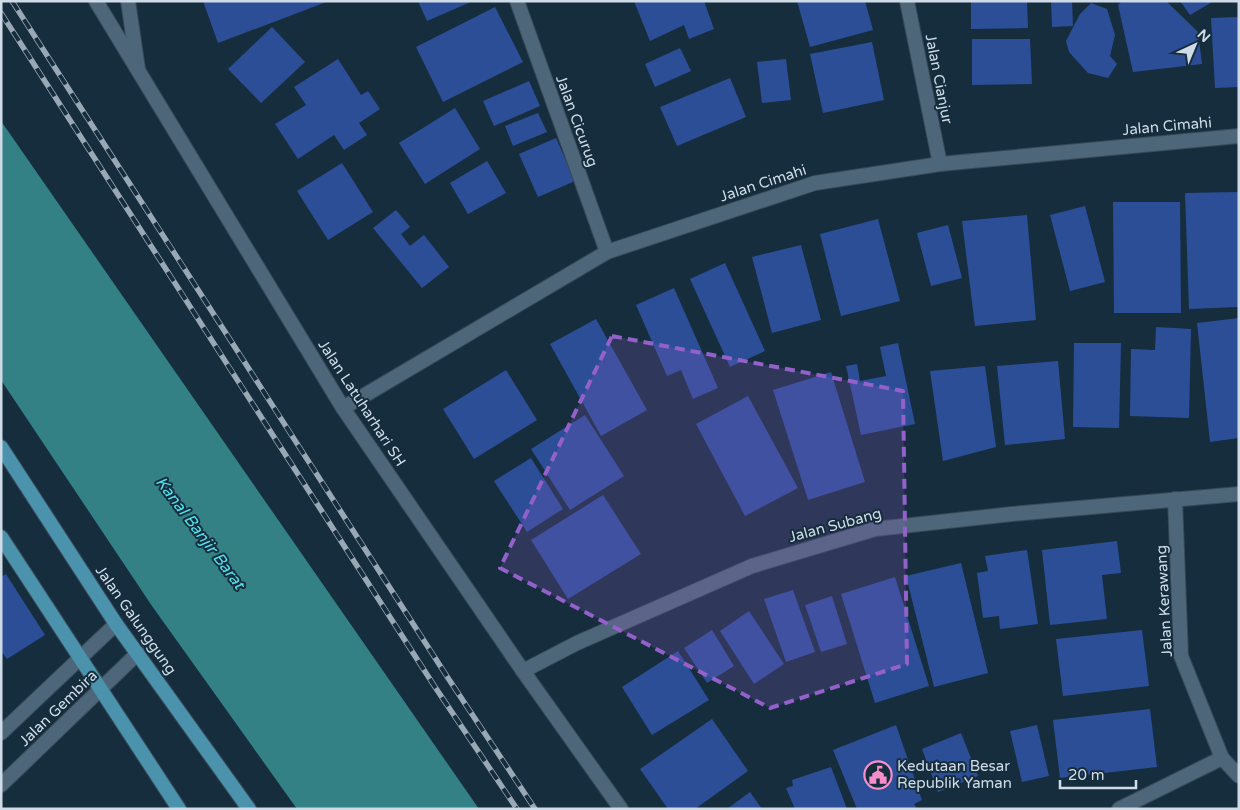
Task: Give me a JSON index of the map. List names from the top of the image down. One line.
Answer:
{"streets":{"main road":["Jalan Galunggung"],"street":["Jalan Cianjur","Jalan Cicurug","Jalan Cimahi","Jalan Latuharhari SH","Jalan Subang","Jalan Kerawang","Jalan Gembira"]},"crossings":[["Jalan Cianjur","Jalan Cimahi"],["Jalan Cicurug","Jalan Cimahi"],["Jalan Cimahi","Jalan Latuharhari SH"],["Jalan Latuharhari SH","Jalan Subang"],["Jalan Subang","Jalan Kerawang"],["Jalan Galunggung","Jalan Gembira"]],"water":["Kanal Banjir Barat"],"places":{"public building":["Kedutaan Besar Republik Yaman"]},"scale_bar":"20 m","north":"top right"}
